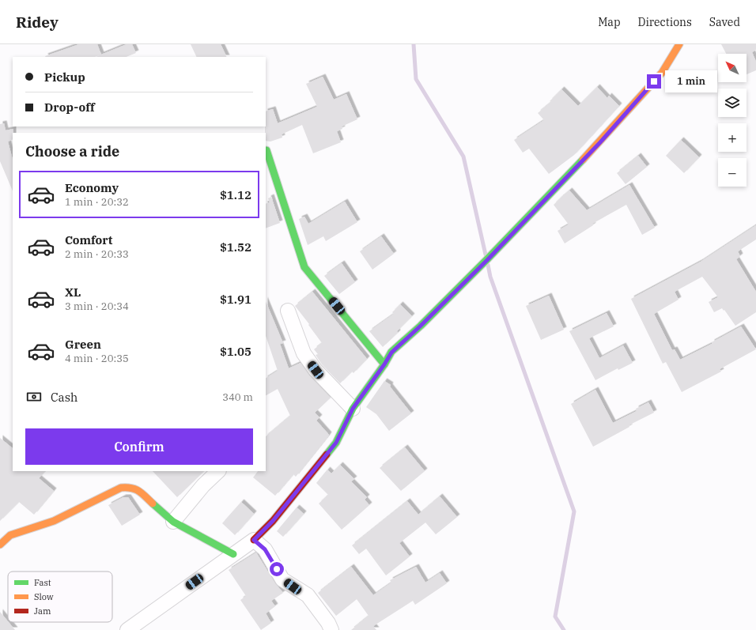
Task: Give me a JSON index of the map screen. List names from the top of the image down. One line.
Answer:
{"legend":["Fast","Slow","Jam"],"north":"top left","page":{"header":"Ridey","nav":["Map","Directions","Saved"],"map_buttons":["+","−"],"banner":["Pickup","Drop-off"],"bubble":"1 min","heading":"Choose a ride","list":[{"name":"Economy","note":"1 min · 20:32","value":"$1.12"},{"name":"Comfort","note":"2 min · 20:33","value":"$1.52"},{"name":"XL","note":"3 min · 20:34","value":"$1.91"},{"name":"Green","note":"4 min · 20:35","value":"$1.05"}],"pay":["Cash","340 m"],"buttons":"Confirm"}}
